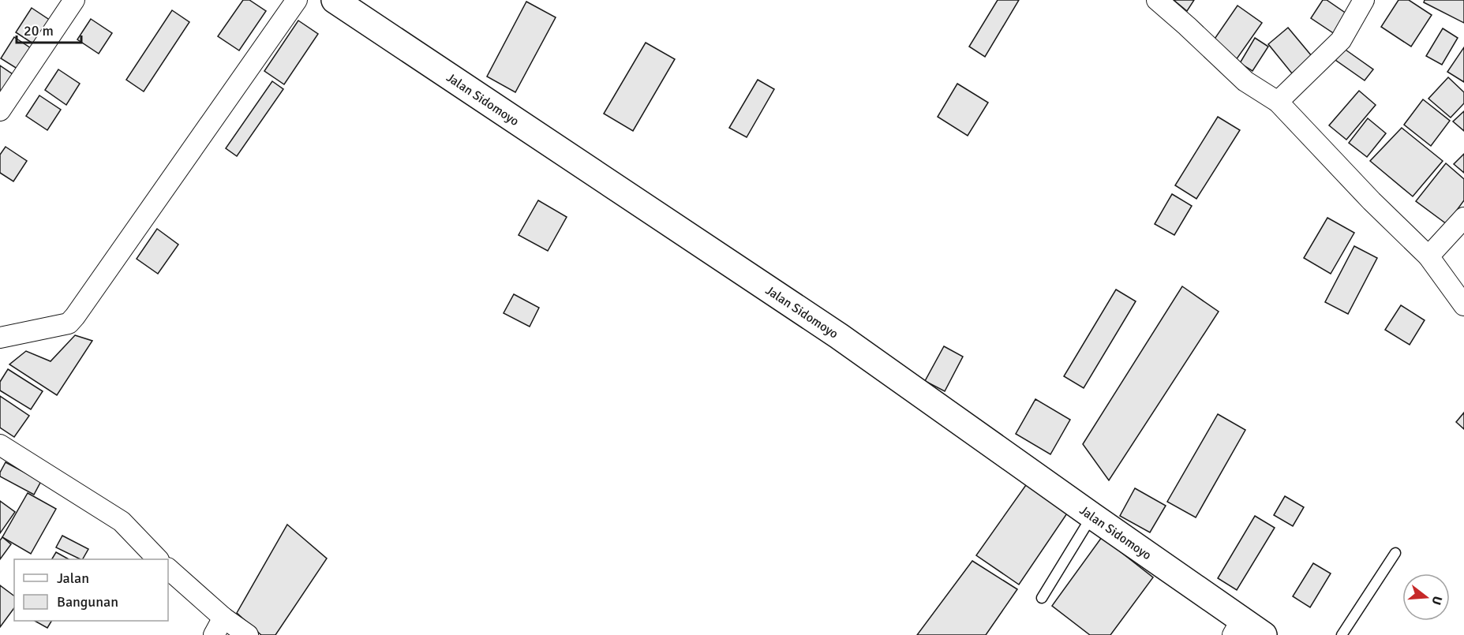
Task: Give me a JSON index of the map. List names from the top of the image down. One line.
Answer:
{"streets":{"main road":["Jalan Sidomoyo"]},"legend":["Jalan","Bangunan"],"scale_bar":"20 m","north":"right"}
